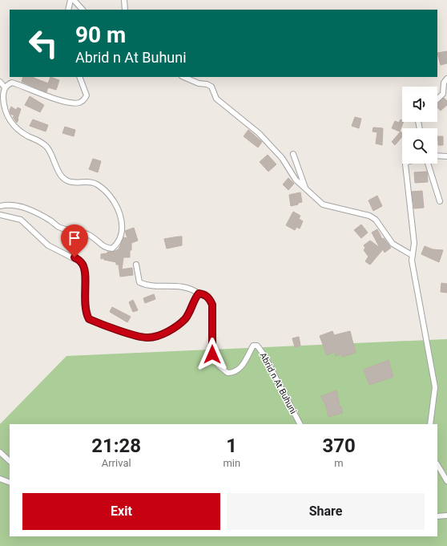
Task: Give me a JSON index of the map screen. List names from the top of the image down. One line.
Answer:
{"streets":{"street":["Abrid n At Buhuni"]},"page":{"turn":["90 m","Abrid n At Buhuni"],"eta":["21:28","Arrival","1","min","370","m"],"buttons":["Exit","Share"]}}
